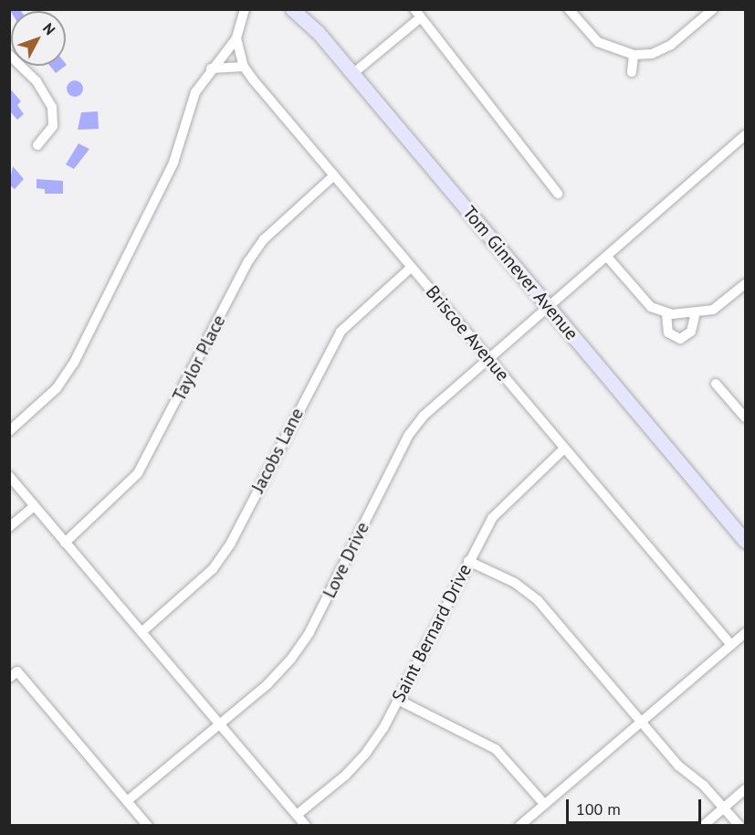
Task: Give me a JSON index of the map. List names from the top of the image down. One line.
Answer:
{"streets":{"main road":["Tom Ginnever Avenue"],"street":["Briscoe Avenue","Taylor Place","Jacobs Lane","Love Drive","Saint Bernard Drive"]},"crossings":[["Tom Ginnever Avenue","Love Drive"],["Briscoe Avenue","Taylor Place"],["Briscoe Avenue","Jacobs Lane"],["Briscoe Avenue","Love Drive"],["Briscoe Avenue","Saint Bernard Drive"]],"scale_bar":"100 m","north":"top right"}
